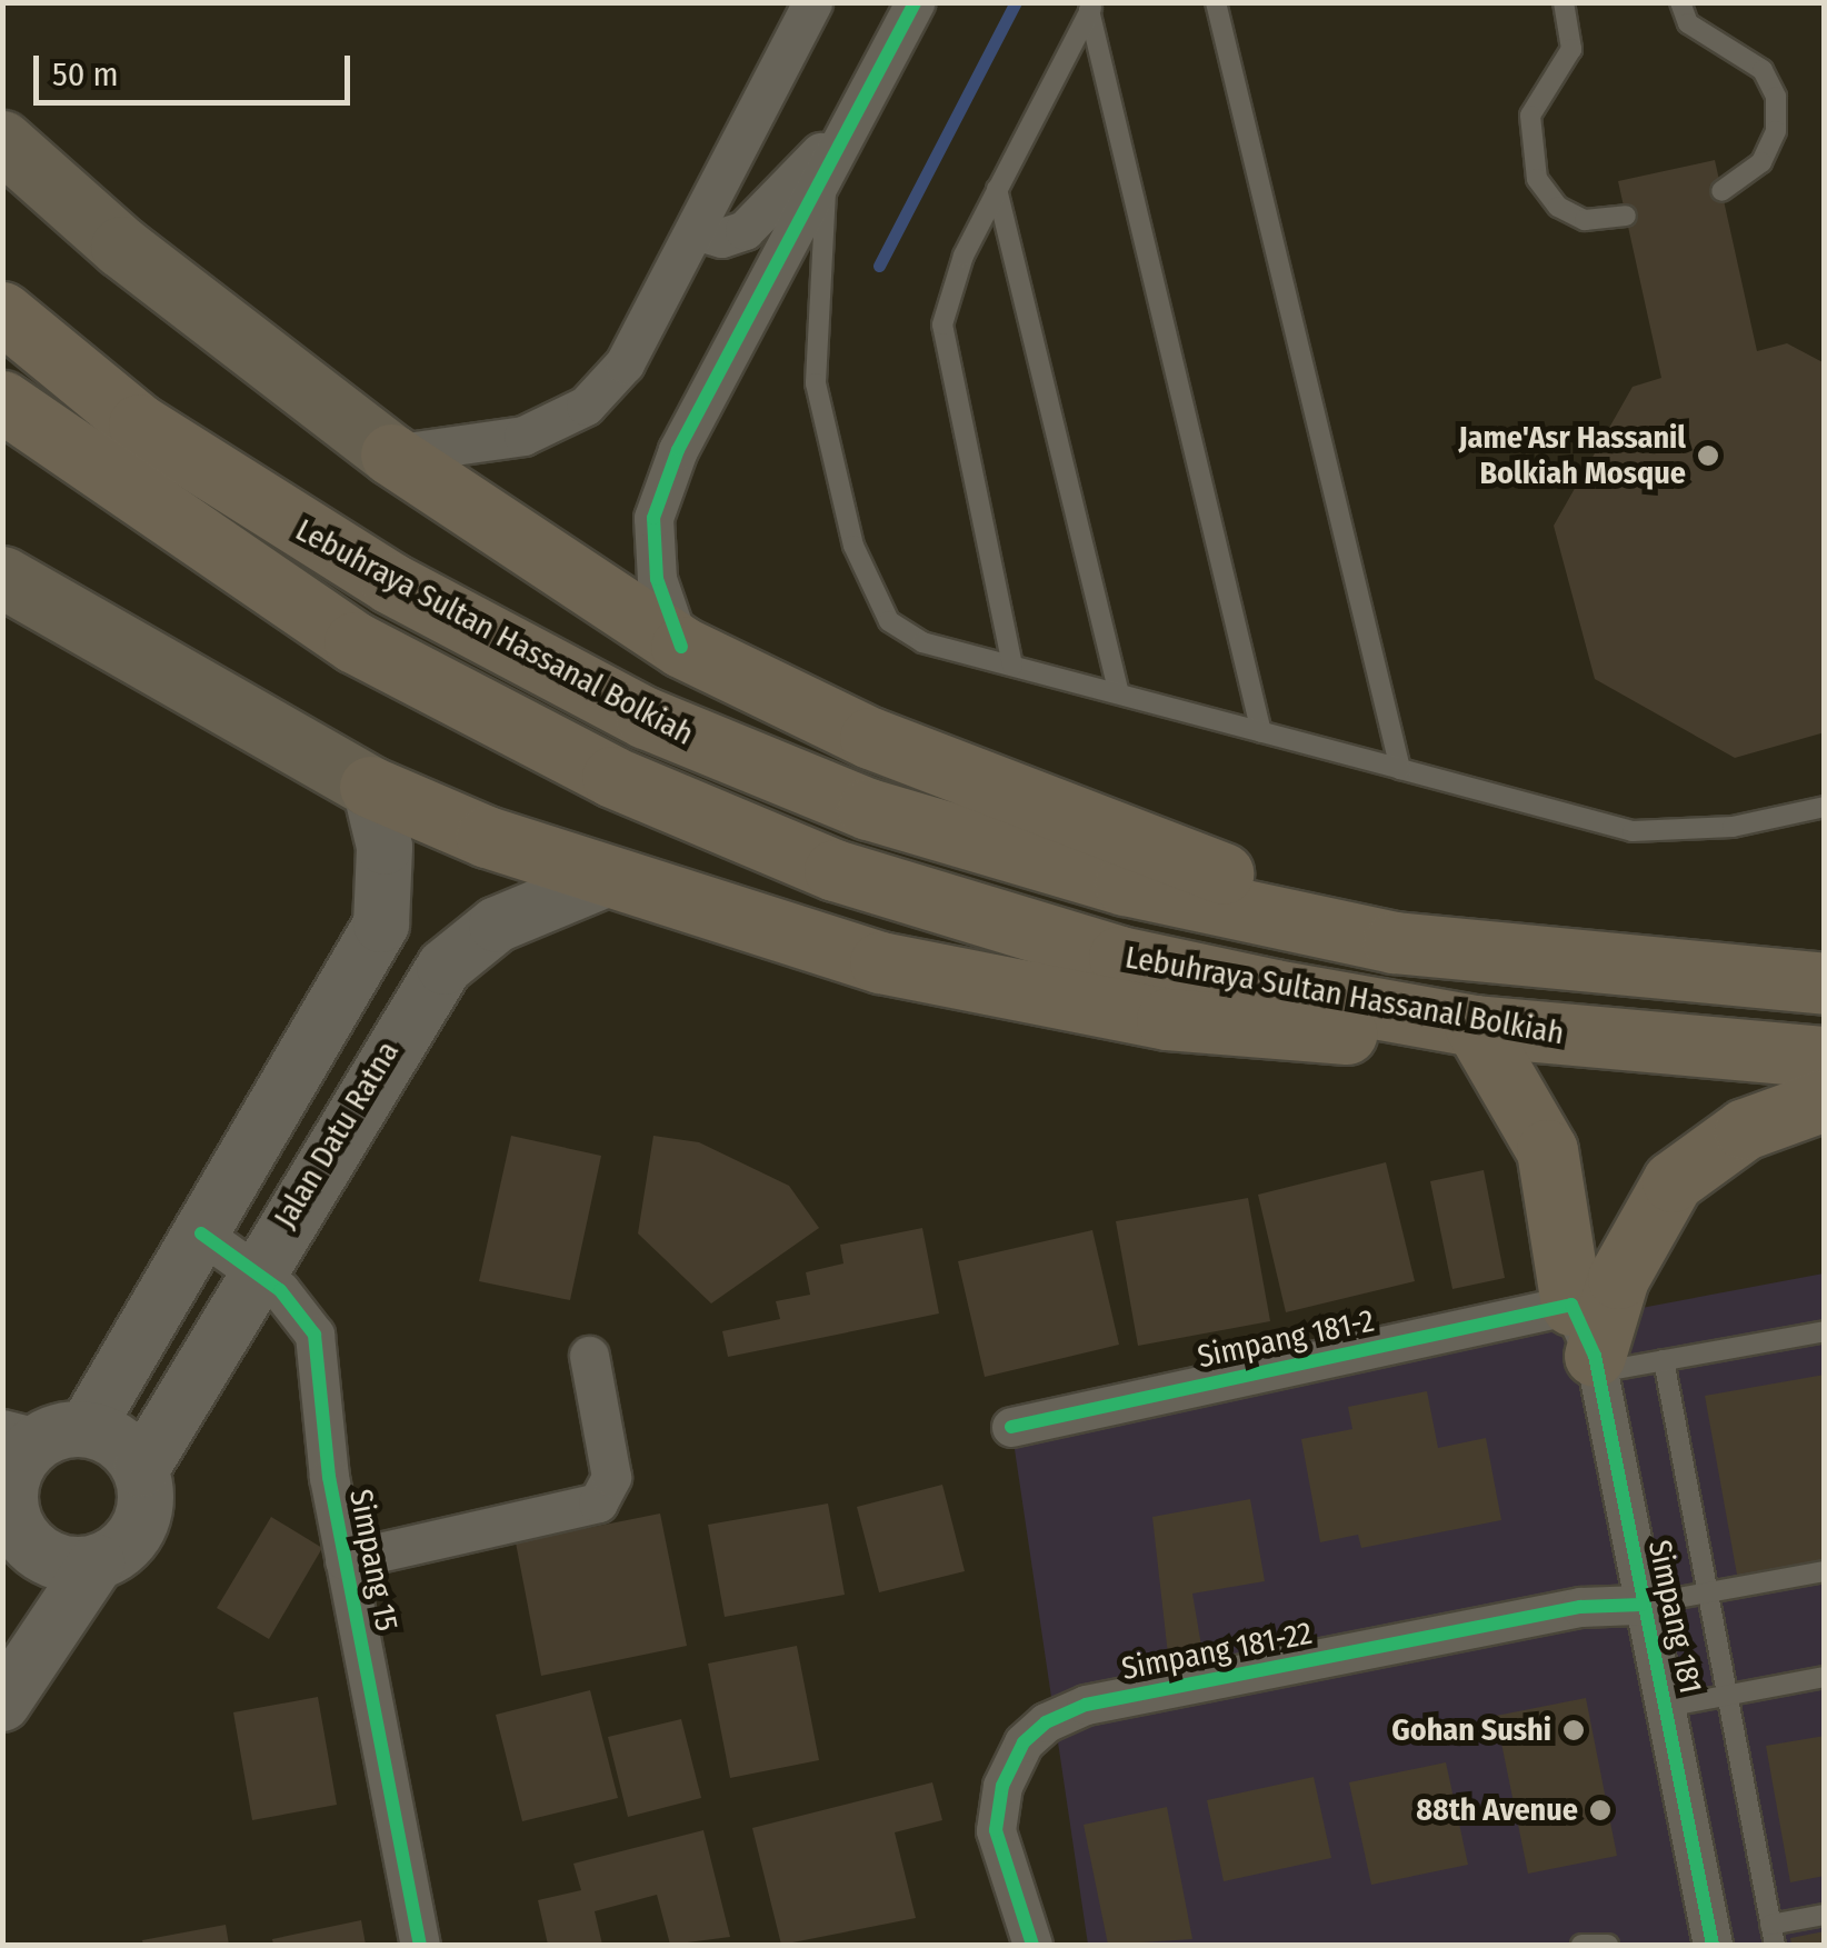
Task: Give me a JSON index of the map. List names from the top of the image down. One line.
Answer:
{"streets":{"highway":["Lebuhraya Sultan Hassanal Bolkiah"],"main road":["Jalan Datu Ratna"],"street":["Simpang 181-2","Simpang 15","Simpang 181","Simpang 181-22"]},"crossings":[["Jalan Datu Ratna","Simpang 15"],["Simpang 181-2","Simpang 181"],["Simpang 181","Simpang 181-22"]],"places":["Jame'Asr Hassanil Bolkiah Mosque","Gohan Sushi","88th Avenue"],"scale_bar":"50 m"}
